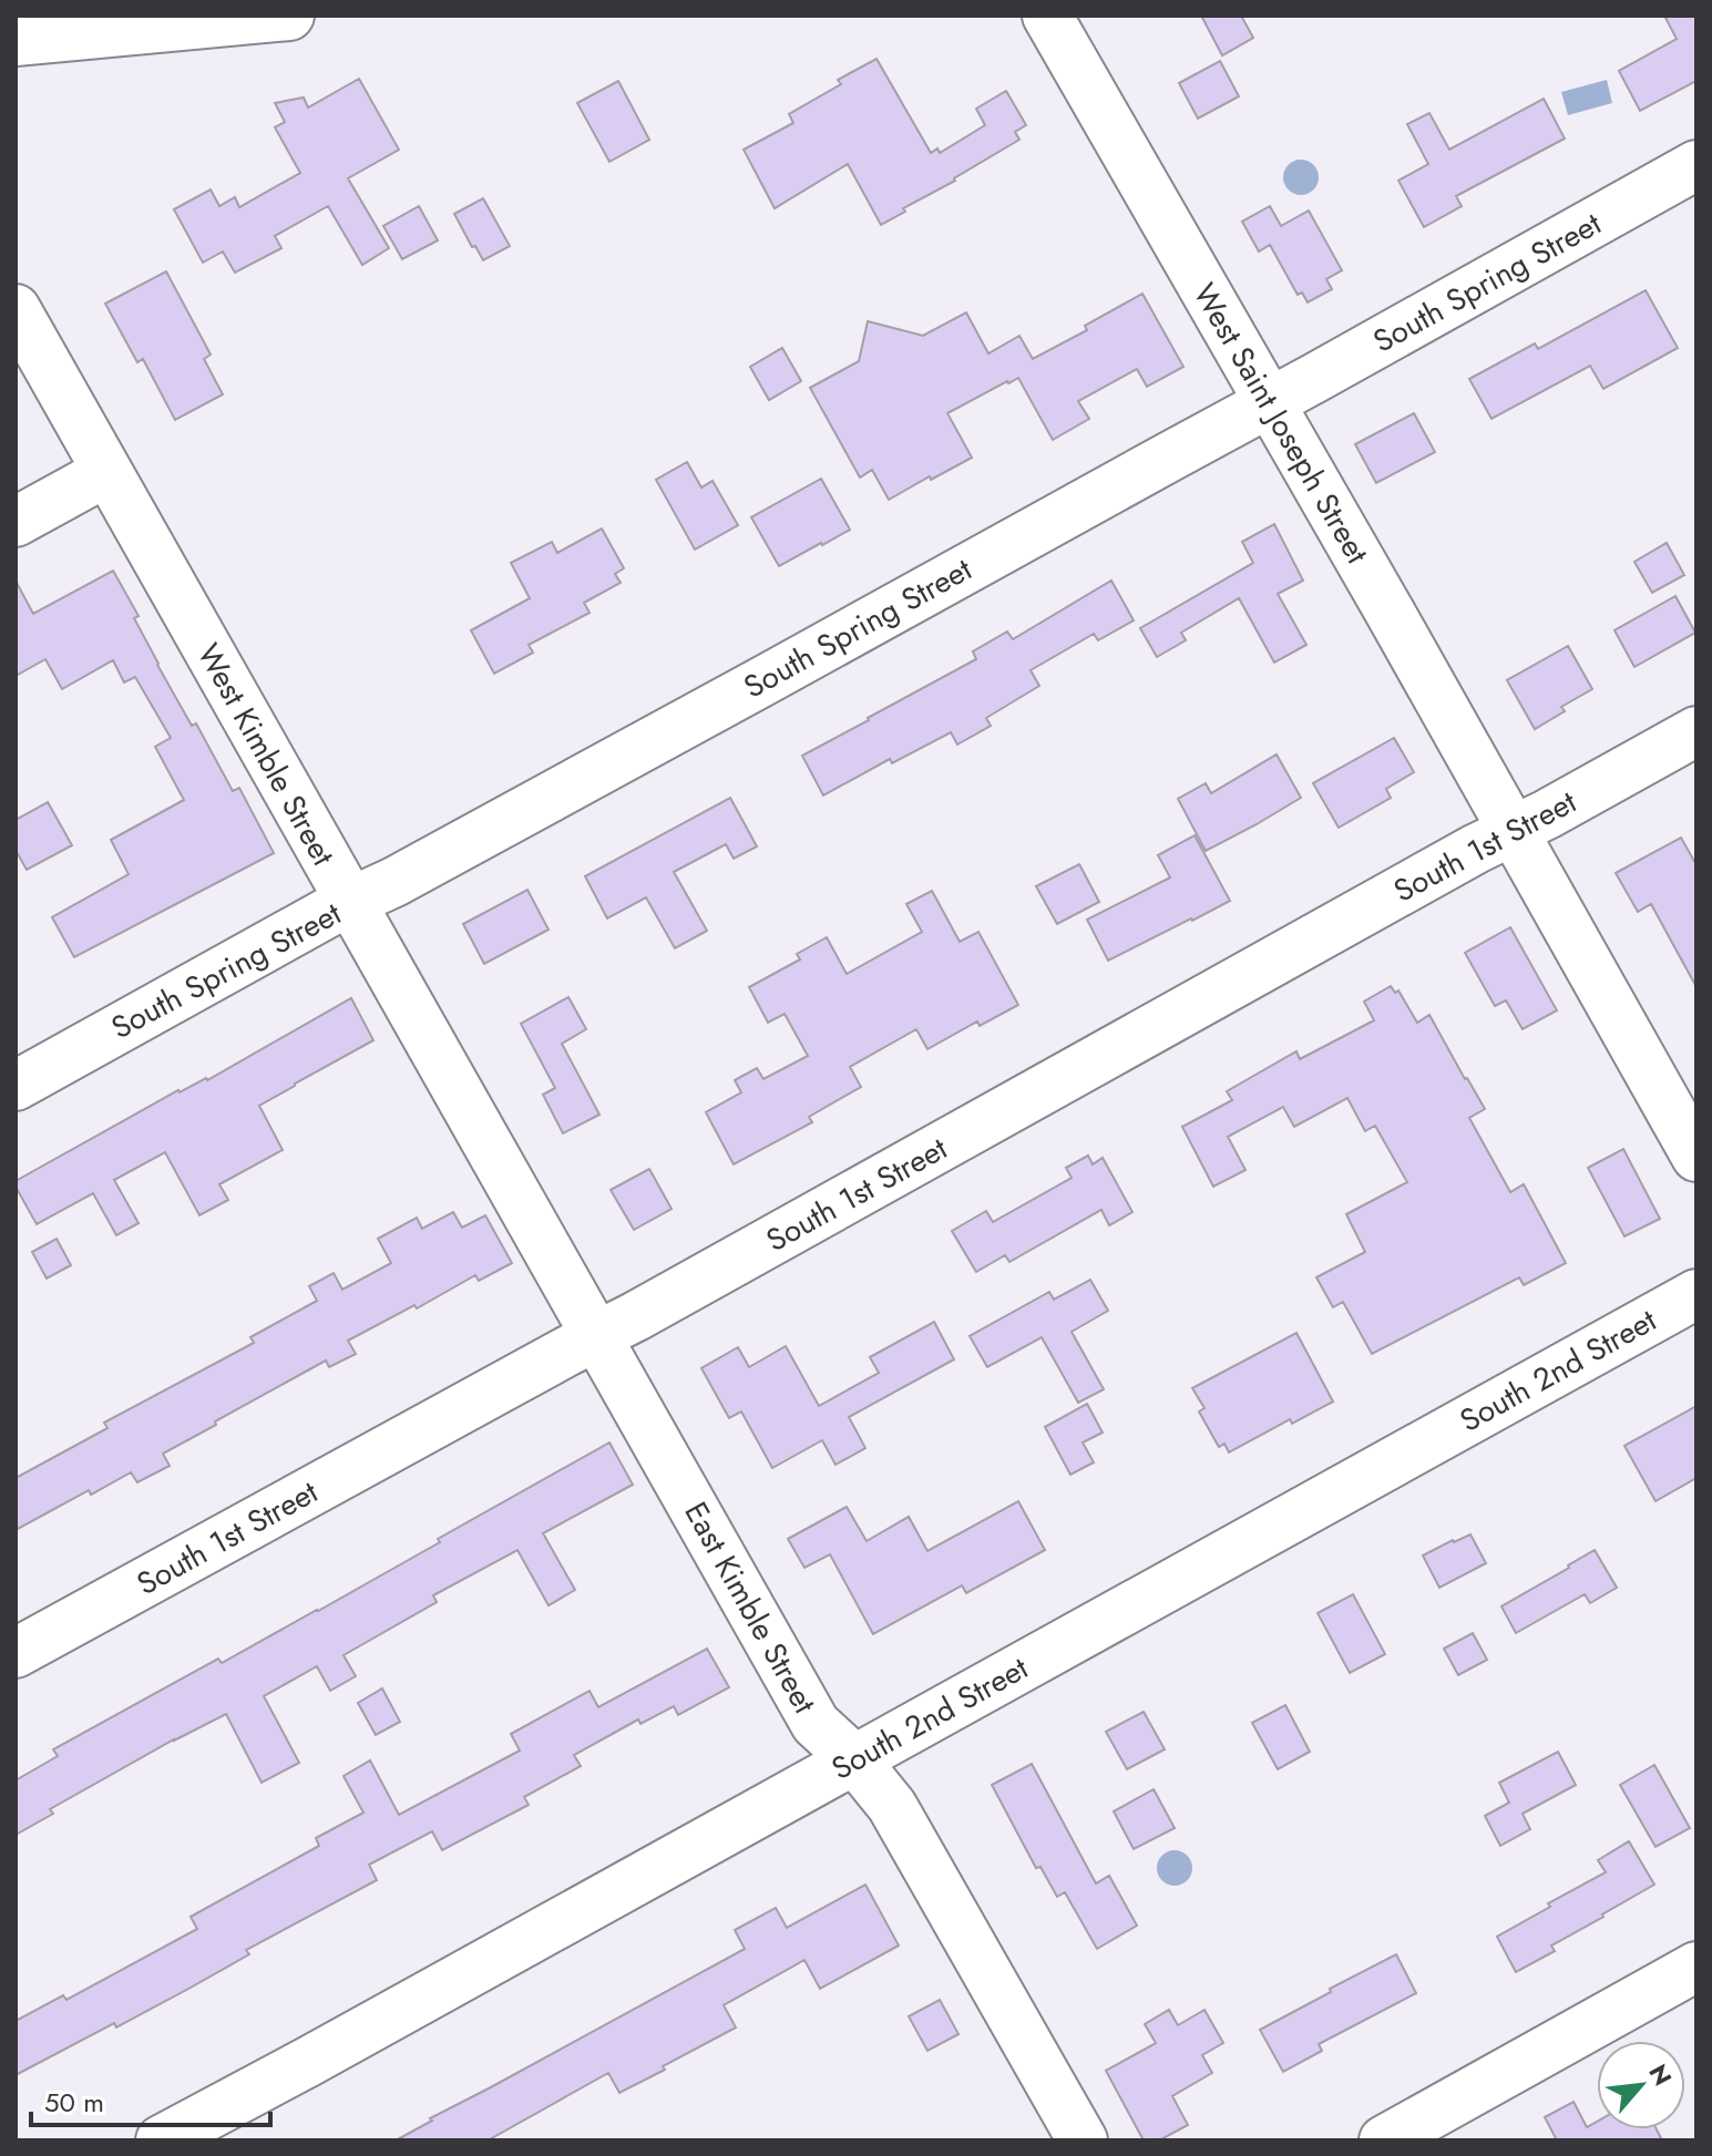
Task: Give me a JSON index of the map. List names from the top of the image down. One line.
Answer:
{"streets":{"street":["South Spring Street","West Saint Joseph Street","West Kimble Street","South 1st Street","South 2nd Street","East Kimble Street"]},"crossings":[["South Spring Street","West Saint Joseph Street"],["South Spring Street","West Kimble Street"],["West Saint Joseph Street","South 1st Street"],["West Kimble Street","South 1st Street"],["West Kimble Street","East Kimble Street"],["South 1st Street","East Kimble Street"],["South 2nd Street","East Kimble Street"]],"scale_bar":"50 m","north":"top right"}
